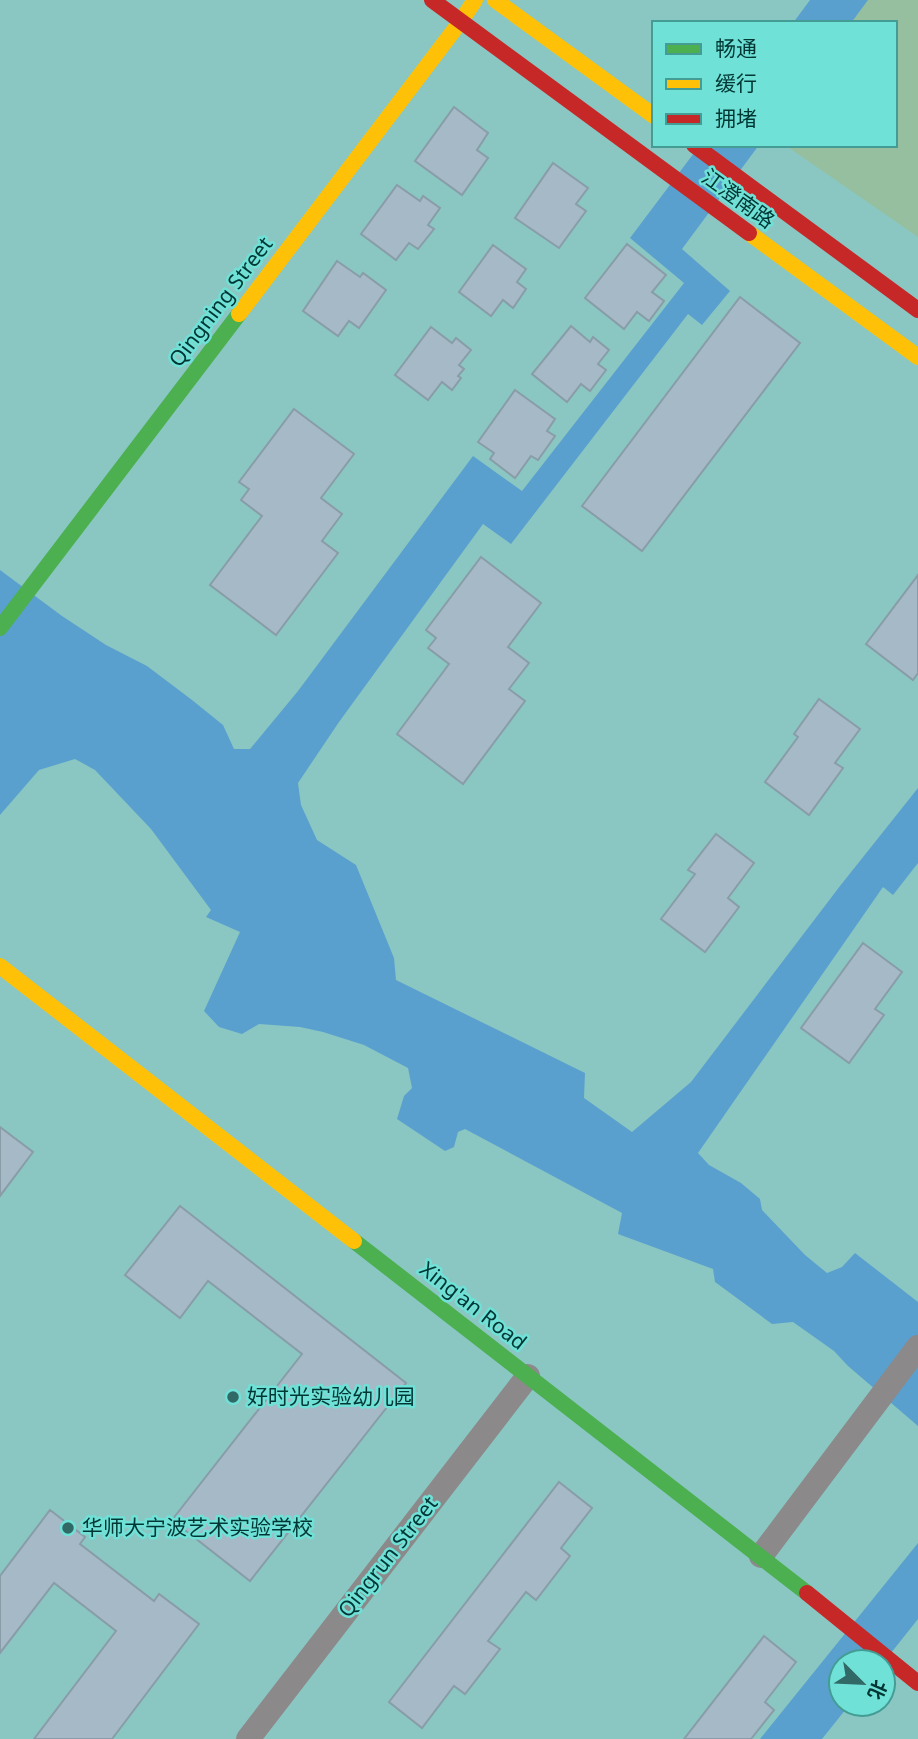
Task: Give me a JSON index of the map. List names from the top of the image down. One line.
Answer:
{"streets":{"street":["江澄南路","Qingning Street","Xing'an Road","Qingrun Street"]},"crossings":[["江澄南路","Qingning Street"],["Xing'an Road","Qingrun Street"]],"places":["好时光实验幼儿园","华师大宁波艺术实验学校"],"legend":["畅通","缓行","拥堵"],"north":"bottom right"}
